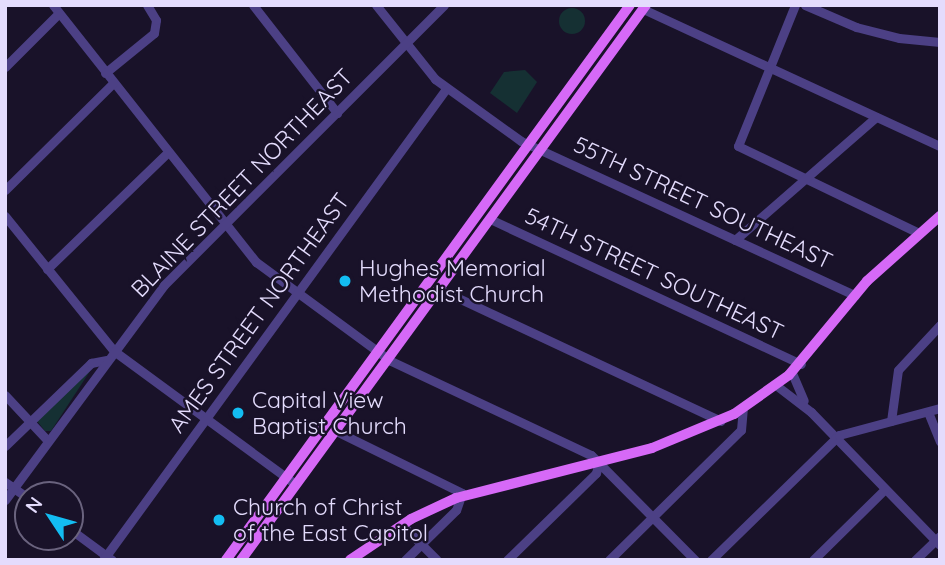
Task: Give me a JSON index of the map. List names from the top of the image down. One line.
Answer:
{"streets":{"street":["BLAINE STREET NORTHEAST","55TH STREET SOUTHEAST","54TH STREET SOUTHEAST","AMES STREET NORTHEAST"]},"crossings":[["BLAINE STREET NORTHEAST","55TH STREET SOUTHEAST"],["55TH STREET SOUTHEAST","AMES STREET NORTHEAST"]],"places":["Hughes Memorial Methodist Church","Capital View Baptist Church","Church of Christ of the East Capitol"],"north":"top left"}
